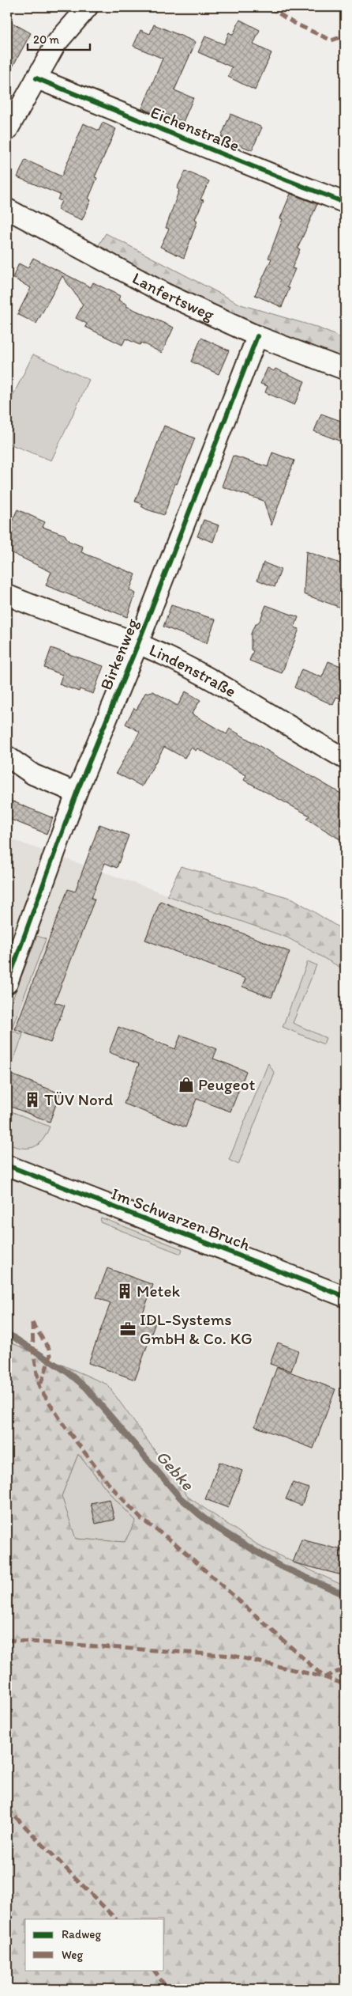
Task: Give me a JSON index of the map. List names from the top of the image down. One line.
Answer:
{"streets":{"street":["Eichenstraße","Lanfertsweg","Birkenweg","Lindenstraße","Im Schwarzen Bruch"]},"crossings":[["Lanfertsweg","Birkenweg"],["Birkenweg","Lindenstraße"]],"water":["Gebke"],"places":{"shop":["Peugeot"],"building":["TÜV Nord","Metek"],"office":["IDL-Systems GmbH & Co. KG"]},"legend":["Radweg","Weg"],"scale_bar":"20 m"}
